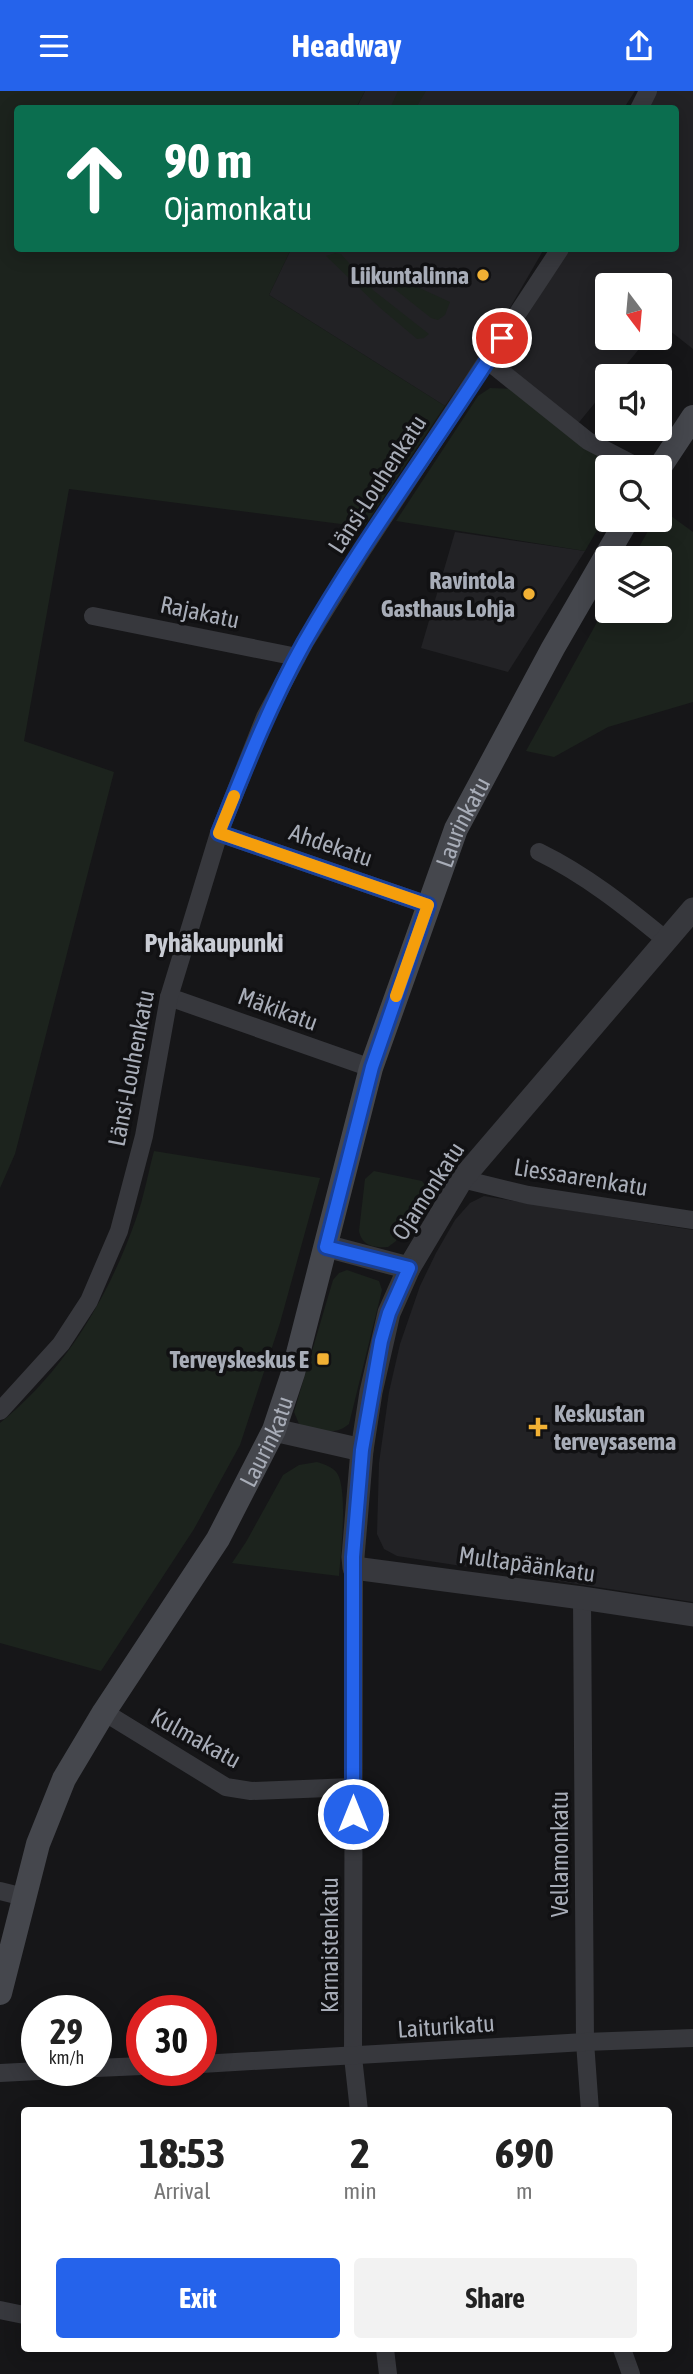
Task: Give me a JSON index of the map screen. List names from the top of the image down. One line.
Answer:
{"streets":{"main road":["Laurinkatu"],"street":["Länsi-Louhenkatu","Rajakatu","Ahdekatu","Mäkikatu","Liessaarenkatu","Ojamonkatu","Multapäänkatu","Kulmakatu","Vellamonkatu","Karnaistenkatu","Laiturikatu"]},"crossings":[["Länsi-Louhenkatu","Rajakatu"],["Länsi-Louhenkatu","Ahdekatu"],["Länsi-Louhenkatu","Mäkikatu"],["Laurinkatu","Ahdekatu"],["Laurinkatu","Mäkikatu"],["Laurinkatu","Kulmakatu"],["Liessaarenkatu","Ojamonkatu"],["Ojamonkatu","Multapäänkatu"],["Ojamonkatu","Karnaistenkatu"],["Multapäänkatu","Vellamonkatu"],["Multapäänkatu","Karnaistenkatu"],["Kulmakatu","Karnaistenkatu"],["Vellamonkatu","Laiturikatu"],["Karnaistenkatu","Laiturikatu"]],"districts":["Pyhäkaupunki"],"places":{"other":["Liikuntalinna","Ravintola Gasthaus Lohja"],"transit":["Terveyskeskus E"],"health":["Keskustan terveysasema"]},"north":"bottom","page":{"header":"Headway","turn":["90 m","Ojamonkatu"],"speed":"29 km/h","limit":"30","eta":["18:53","Arrival","2","min","690","m"],"buttons":["Exit","Share"]}}
